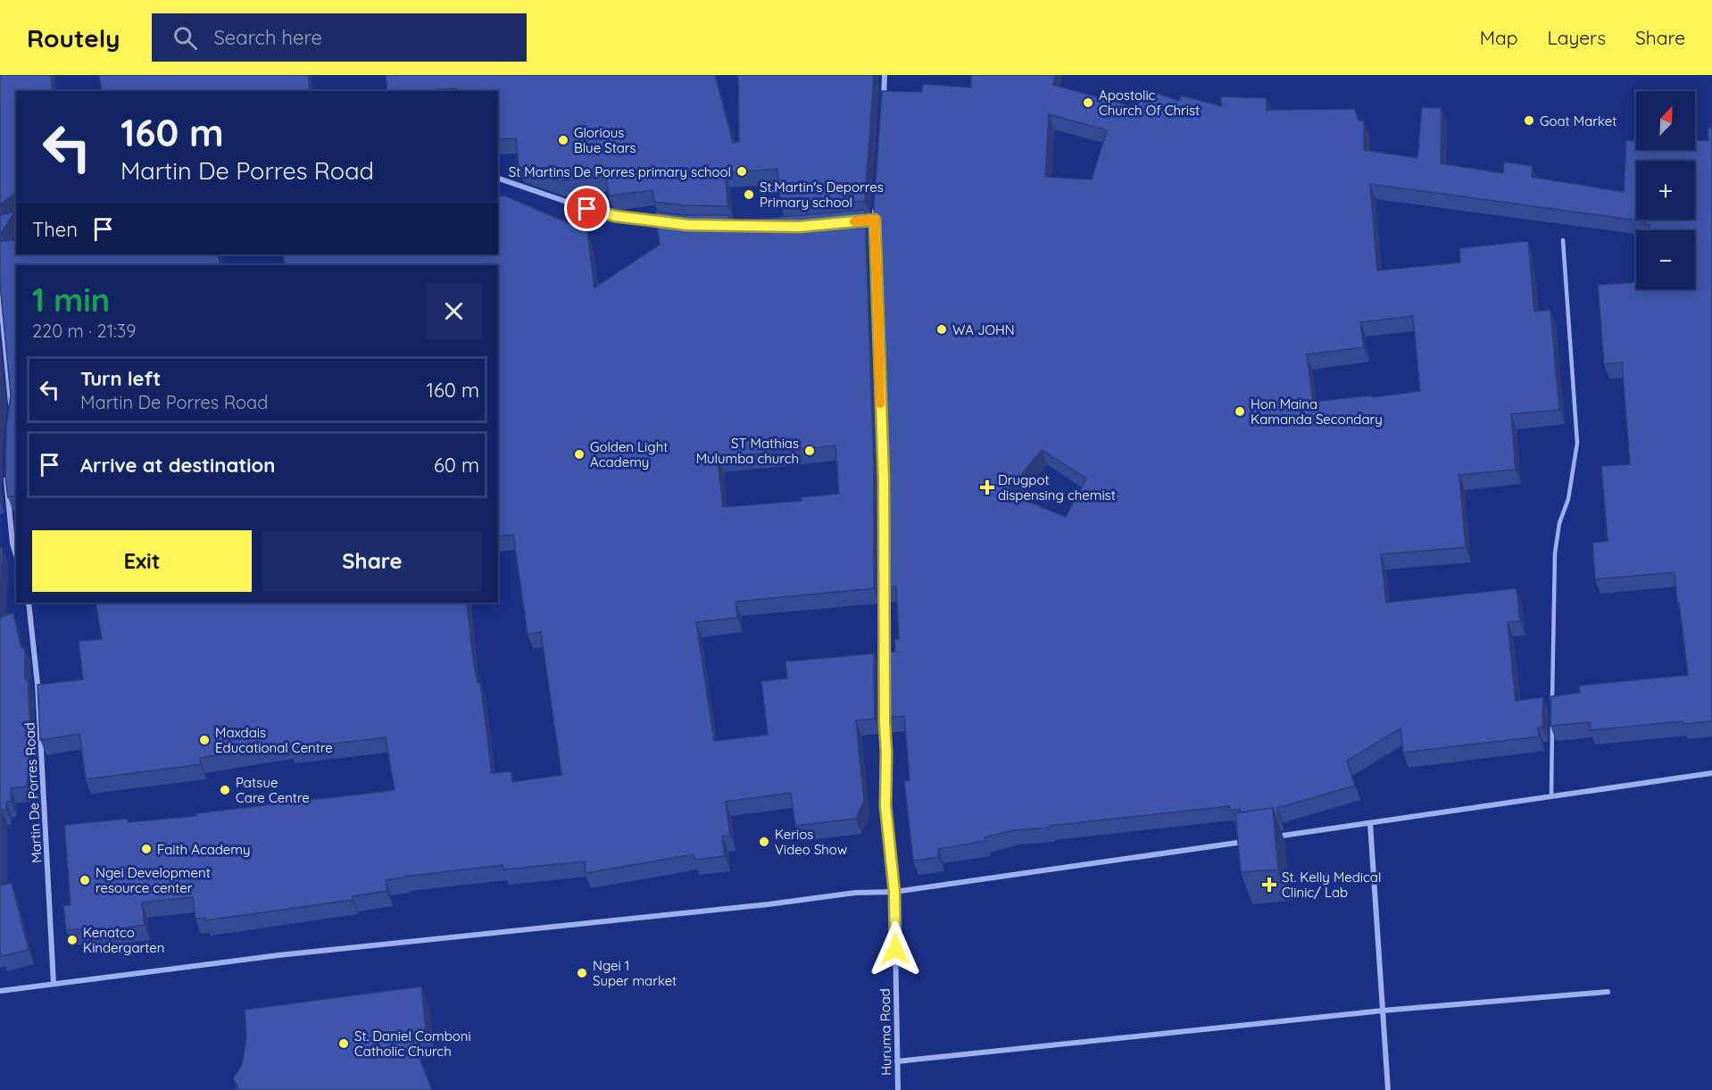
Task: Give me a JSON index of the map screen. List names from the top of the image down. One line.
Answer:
{"streets":{"street":["Martin De Porres Road","Huruma Road"]},"places":{"other":["Apostolic Church Of Christ","Goat Market","Glorious Blue Stars","St Martins De Porres primary school","St.Martin's Deporres Primary school","WA JOHN","Hon Maina Kamanda Secondary","ST Mathias Mulumba church","Golden Light Academy","Maxdais Educational Centre","Patsue Care Centre","Kerios Video Show","Faith Academy","Ngei Development resource center","Kenatco Kindergarten","Ngei 1 Super market","St. Daniel Comboni Catholic Church"],"health":["Drugpot dispensing chemist","St. Kelly Medical Clinic/ Lab"]},"north":"top right","page":{"header":"Routely","search":"Search here","nav":["Map","Layers","Share"],"map_buttons":["+","−"],"turn":["160 m","Martin De Porres Road"],"then":"Then","heading":["1 min","220 m · 21:39"],"list":[{"name":"Turn left","note":"Martin De Porres Road","value":"160 m"},{"name":"Arrive at destination","value":"60 m"}],"buttons":["Exit","Share"]}}
